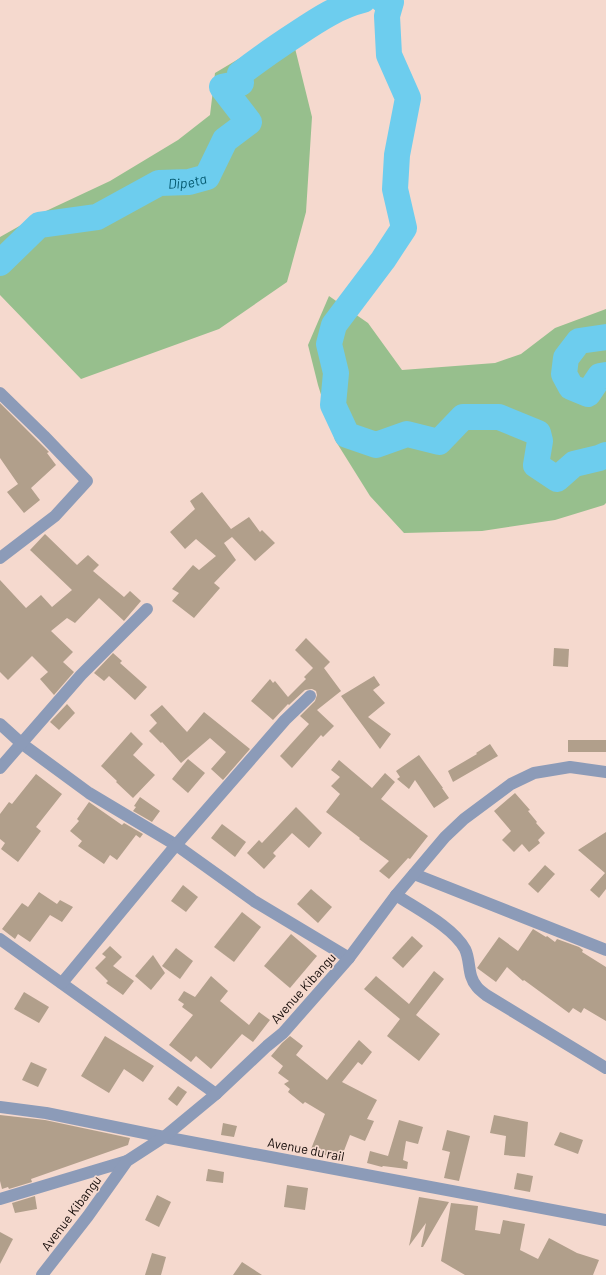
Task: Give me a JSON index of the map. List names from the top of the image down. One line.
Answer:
{"streets":{"street":["Avenue Kibangu","Avenue du rail"]},"crossings":[["Avenue Kibangu","Avenue du rail"]],"water":["Dipeta"]}
